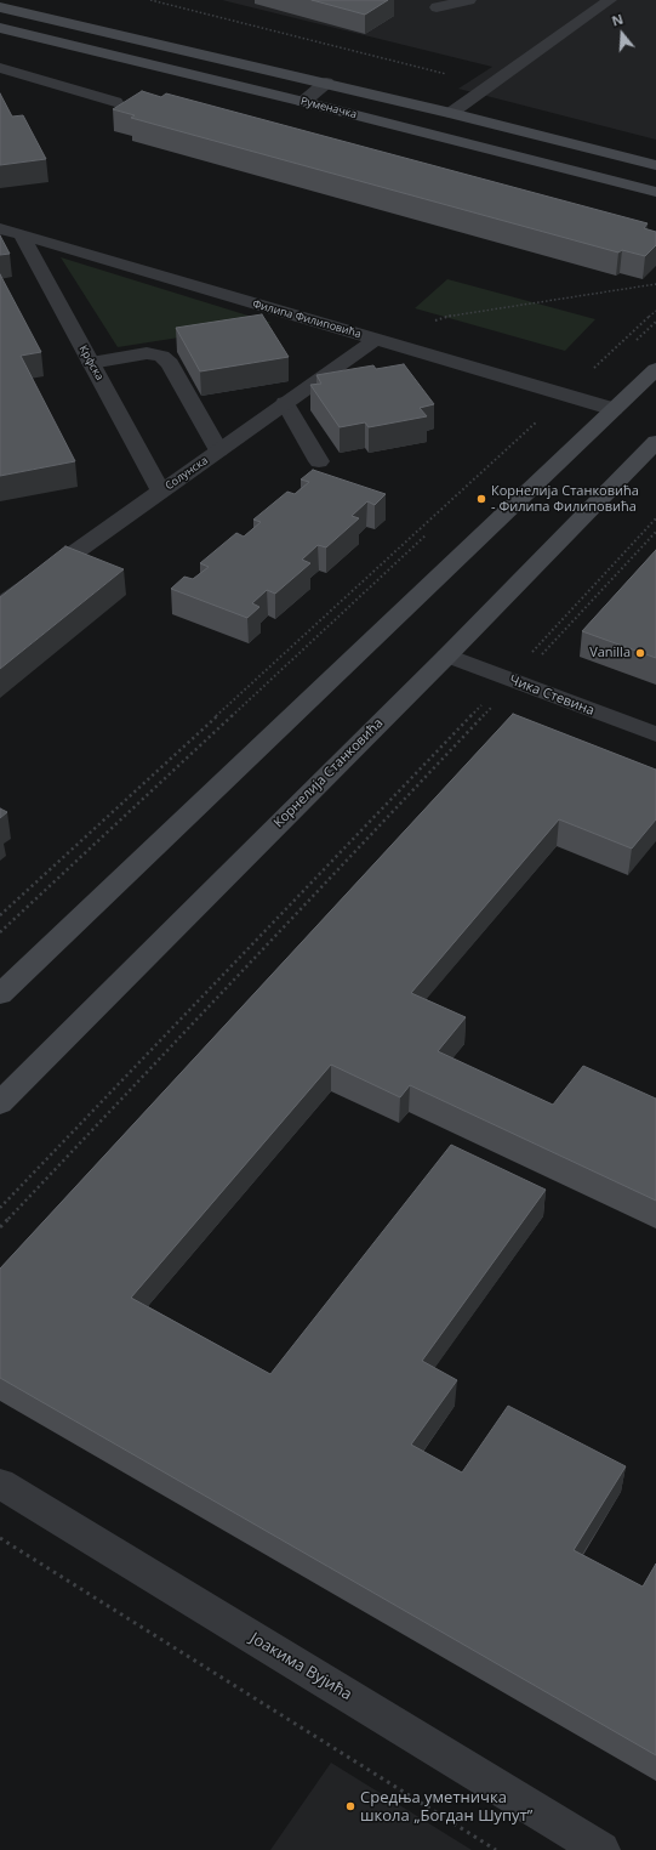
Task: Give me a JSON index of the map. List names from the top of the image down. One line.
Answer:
{"streets":{"main road":["Руменачка","Корнелија Станковића"],"street":["Филипа Филиповића","Крфска","Солунска","Чика Стевина","Јоакима Вујића"]},"crossings":[["Филипа Филиповића","Крфска"],["Филипа Филиповића","Солунска"],["Крфска","Солунска"],["Чика Стевина","Корнелија Станковића"]],"places":["Корнелија Станковића - Филипа Филиповића","Vanilla","Средња уметничка школа „Богдан Шупут”"],"north":"top"}
